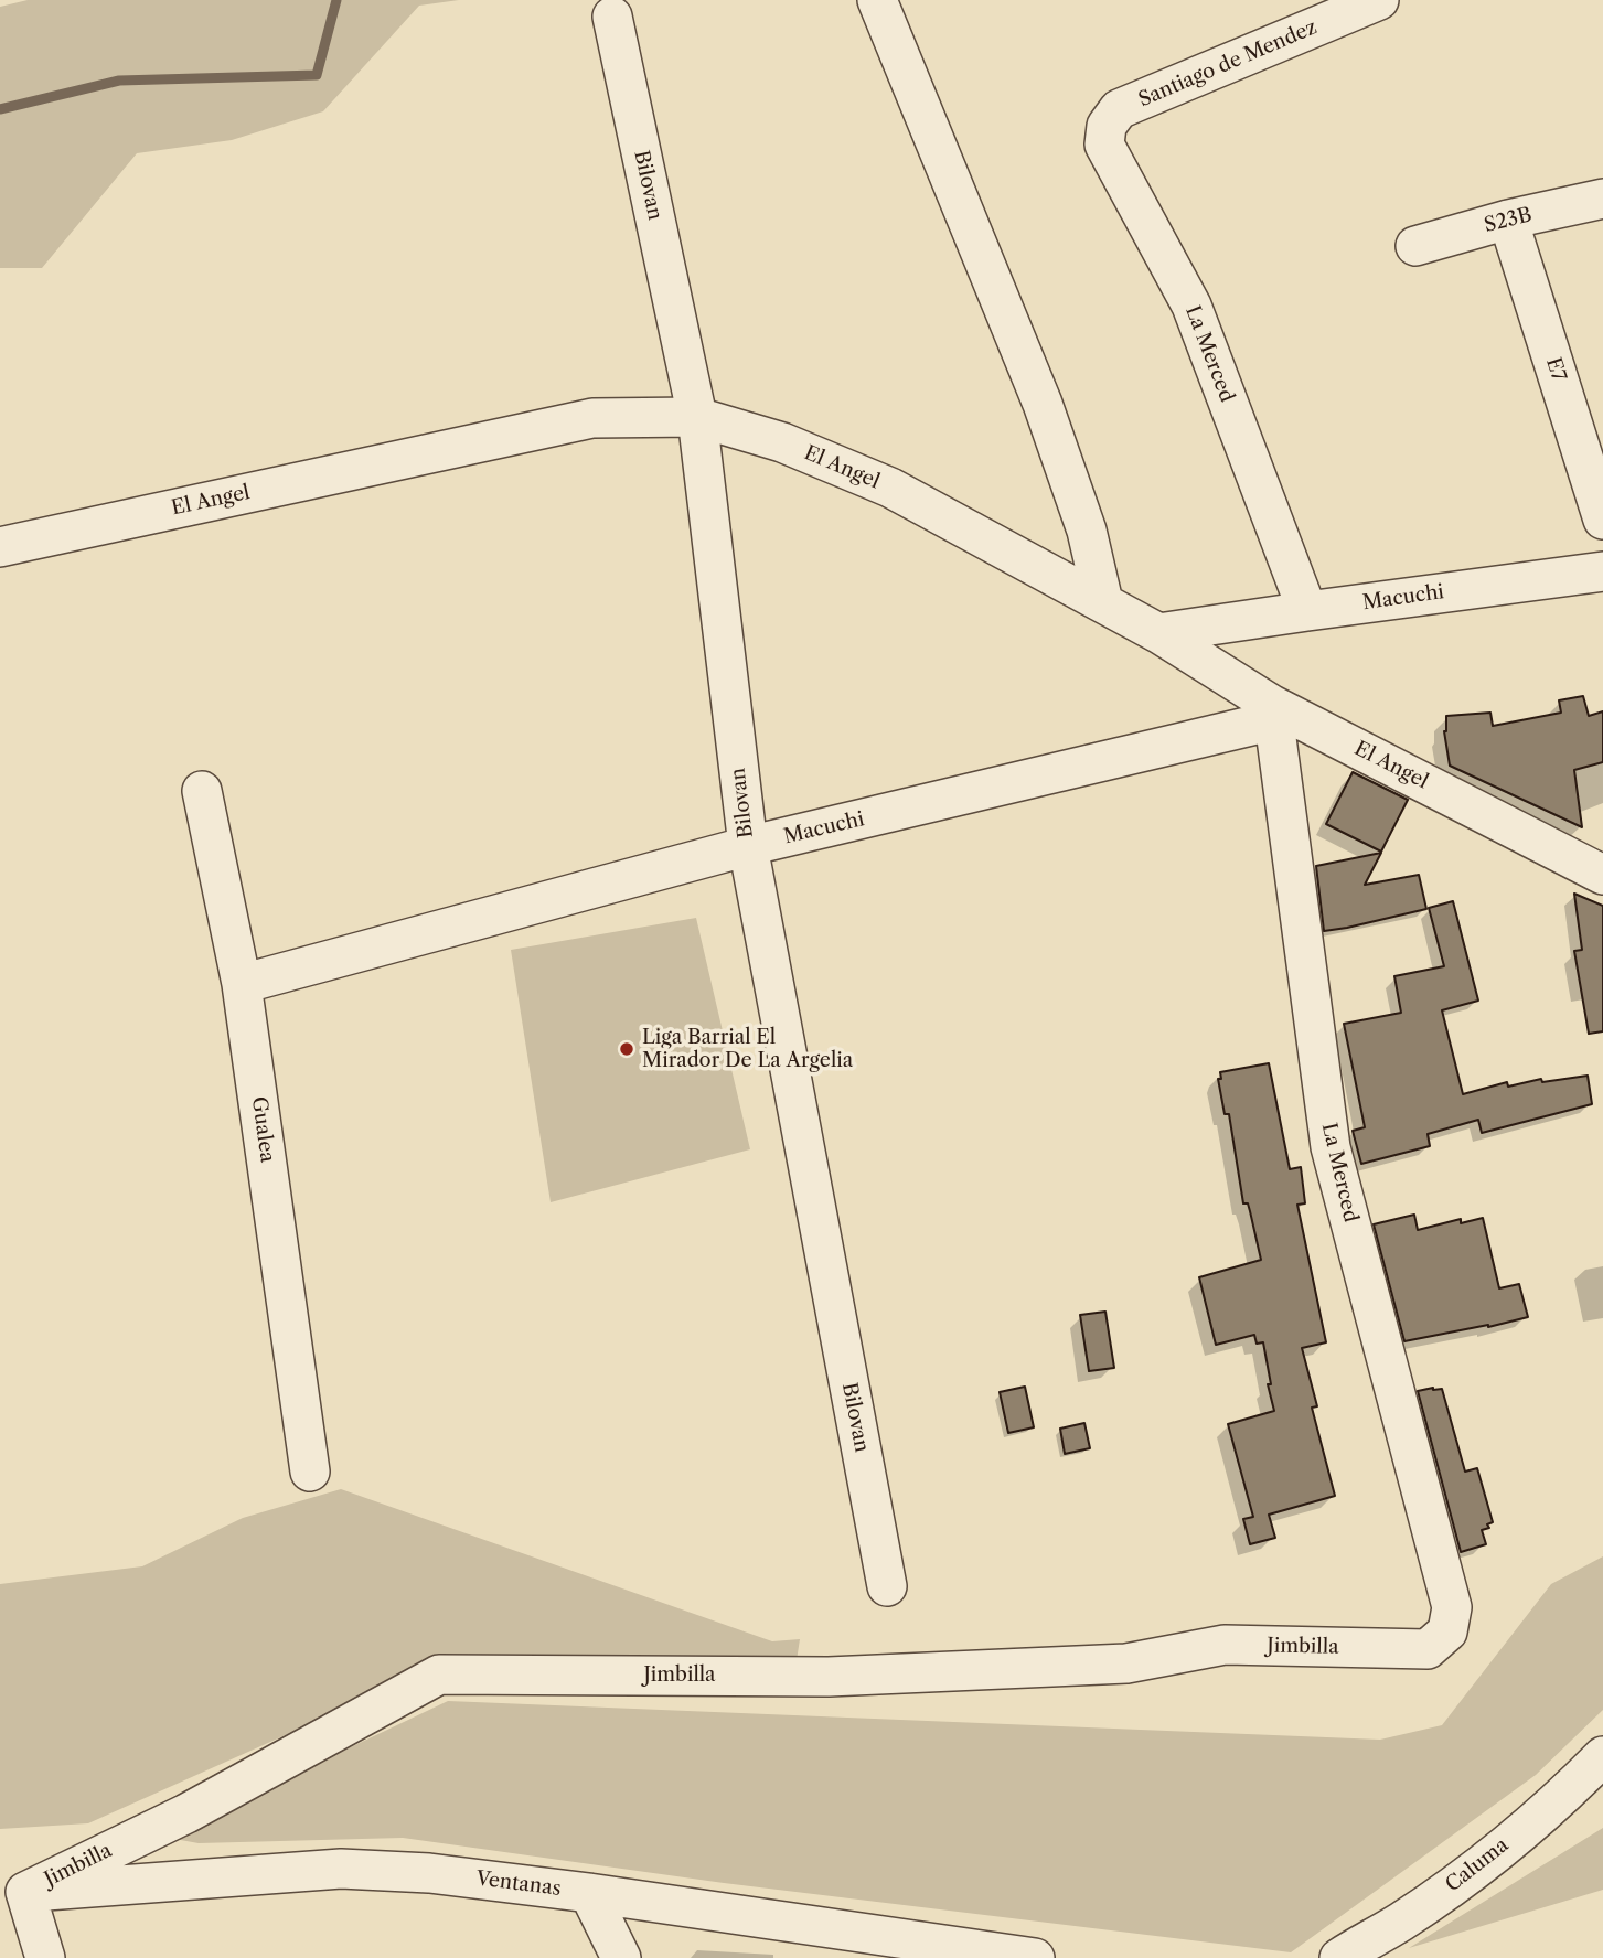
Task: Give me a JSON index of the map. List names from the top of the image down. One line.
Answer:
{"streets":{"street":["Santiago de Mendez","Bilovan","S23B","La Merced","E7","El Angel","Macuchi","Gualea","Jimbilla","Caluma","Ventanas"]},"crossings":[["Santiago de Mendez","La Merced"],["Bilovan","El Angel"],["Bilovan","Macuchi"],["S23B","E7"],["La Merced","El Angel"],["La Merced","Macuchi"],["La Merced","Jimbilla"],["El Angel","Macuchi"],["Macuchi","Gualea"],["Jimbilla","Ventanas"]],"places":["Liga Barrial El Mirador De La Argelia"]}
